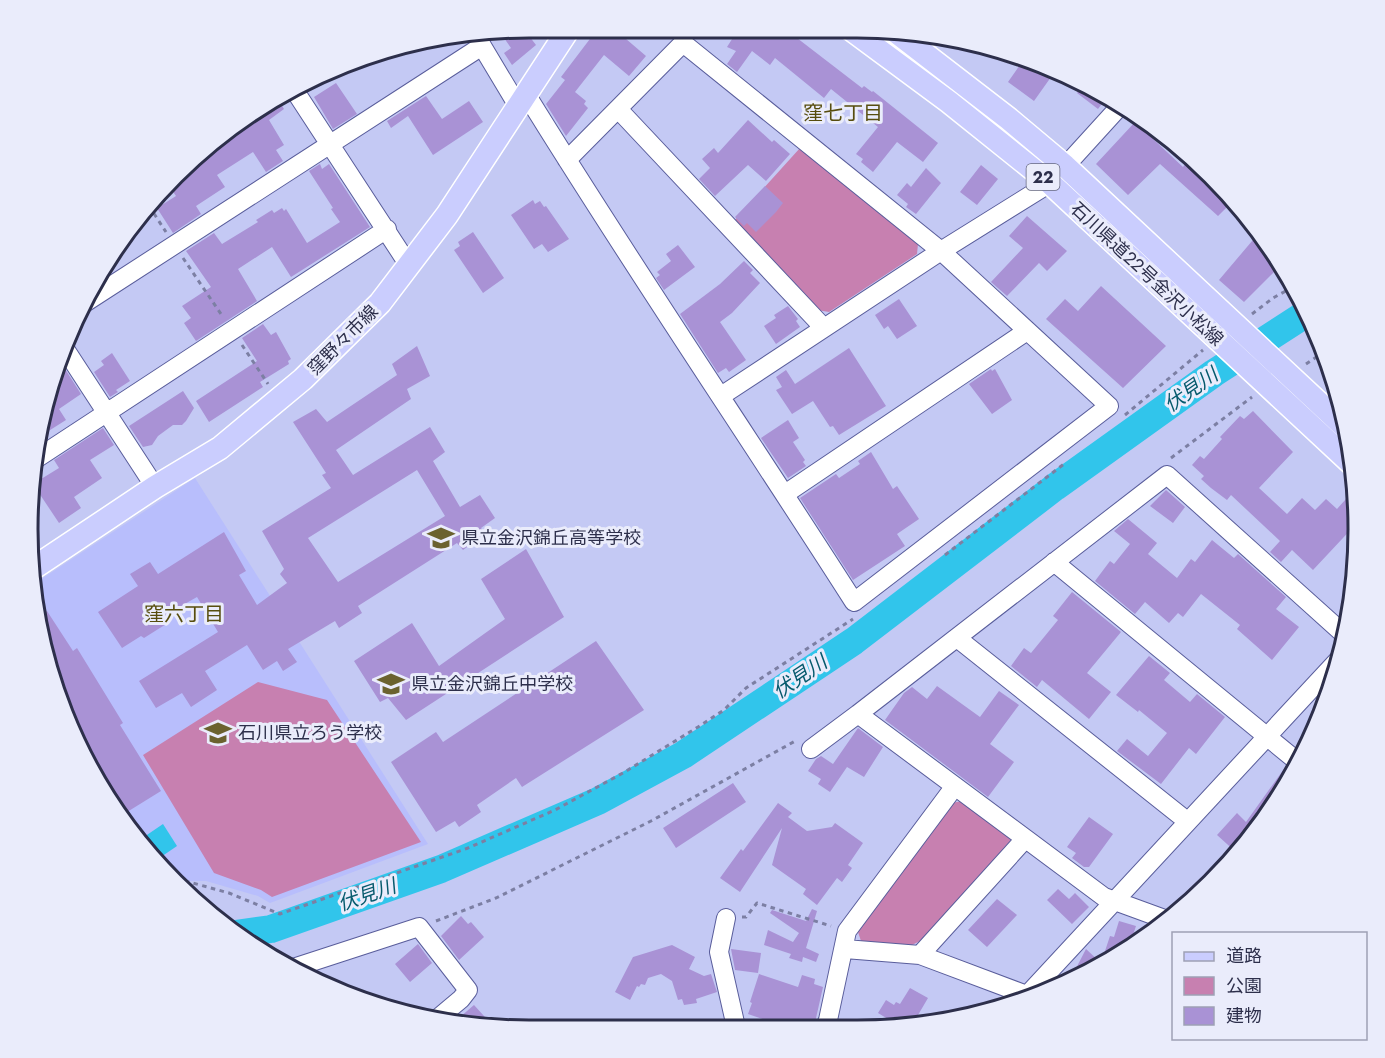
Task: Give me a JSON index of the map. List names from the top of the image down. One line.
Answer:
{"streets":{"main road":["22","石川県道22号金沢小松線","窪野々市線"]},"districts":["窪七丁目","窪六丁目"],"water":["伏見川"],"places":{"school or university":["県立金沢錦丘高等学校","県立金沢錦丘中学校","石川県立ろう学校"]},"legend":["道路","公園","建物"]}
